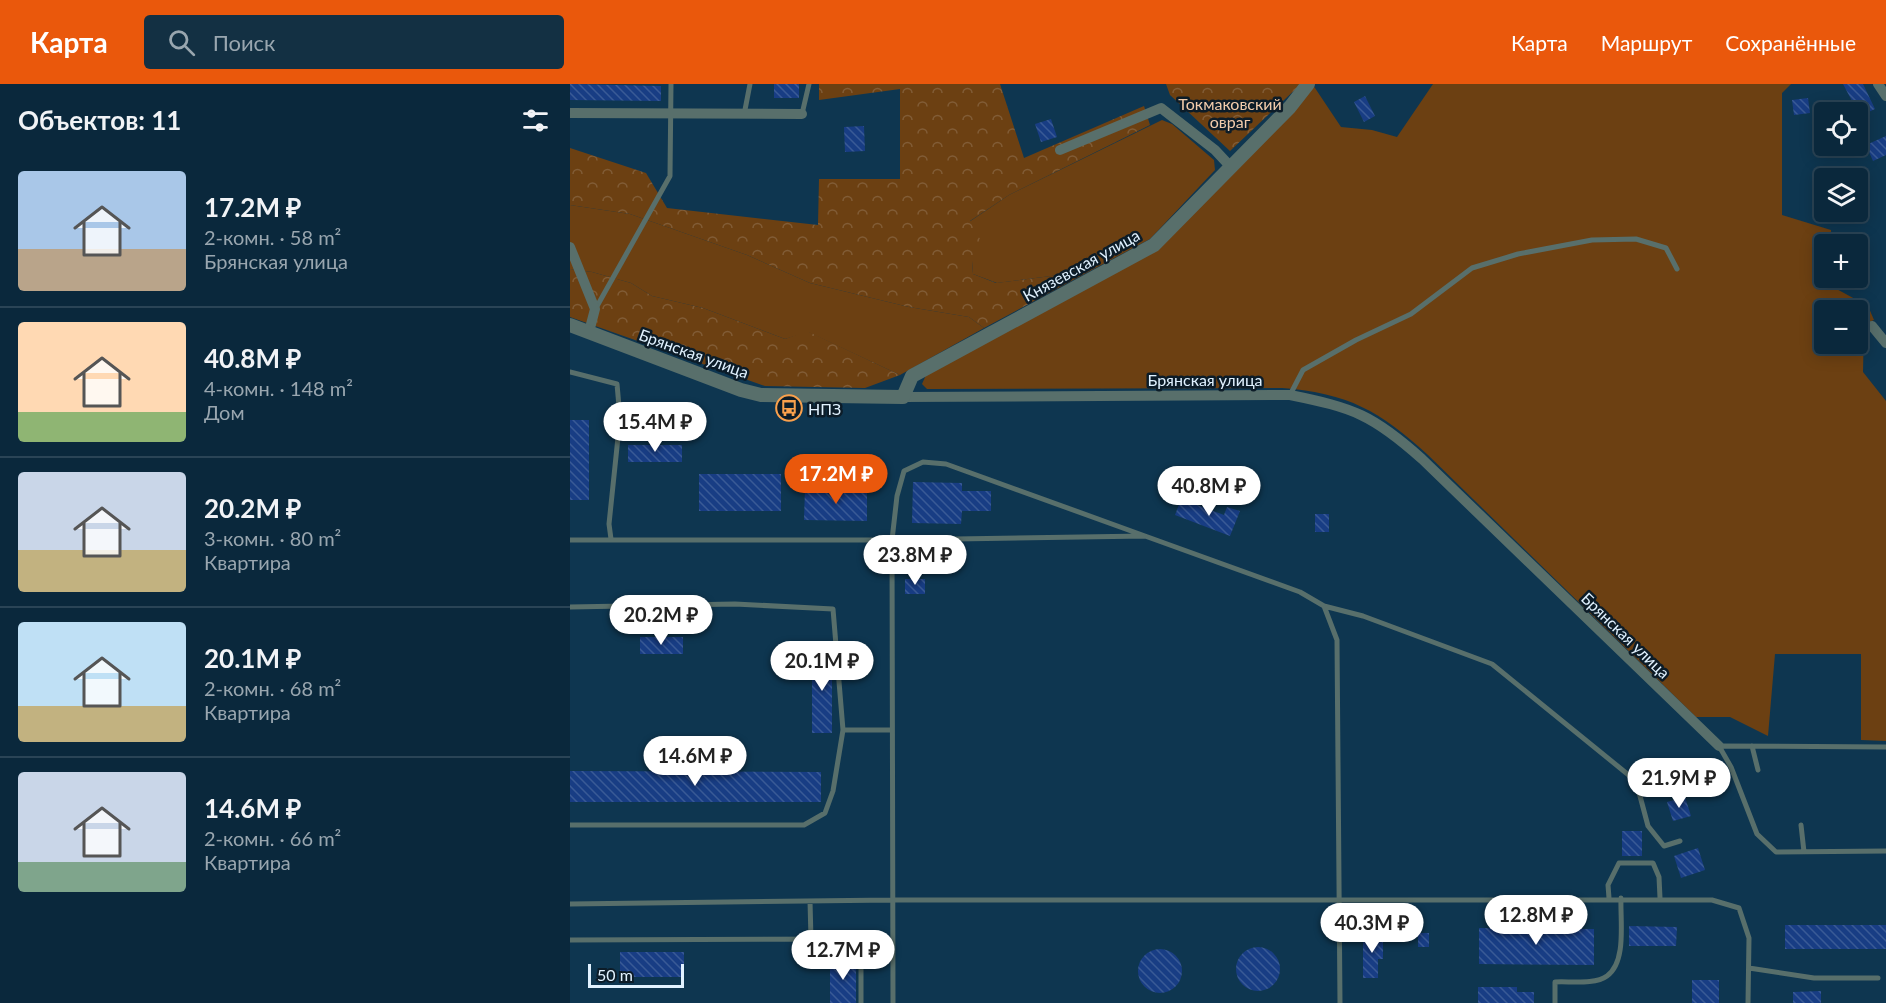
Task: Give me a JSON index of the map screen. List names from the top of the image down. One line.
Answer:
{"streets":{"street":["Князевская улица","Брянская улица"]},"crossings":[["Князевская улица","Брянская улица"]],"parks":["Токмаковский овраг"],"places":{"bus stop":["НПЗ"]},"scale_bar":"50 m","page":{"header":"Карта","search":"Поиск","nav":["Карта","Маршрут","Сохранённые"],"heading":"Объектов: 11","map_buttons":["+","−"],"list":[{"name":"17.2M ₽","note":"2-комн. · 58 m² · Брянская улица"},{"name":"40.8M ₽","note":"4-комн. · 148 m² · Дом"},{"name":"20.2M ₽","note":"3-комн. · 80 m² · Квартира"},{"name":"20.1M ₽","note":"2-комн. · 68 m² · Квартира"},{"name":"14.6M ₽","note":"2-комн. · 66 m² · Квартира"}],"price":["15.4M ₽","17.2M ₽","40.8M ₽","23.8M ₽","20.2M ₽","20.1M ₽","14.6M ₽","21.9M ₽","12.8M ₽","40.3M ₽","12.7M ₽"],"scale":"50 m"}}
